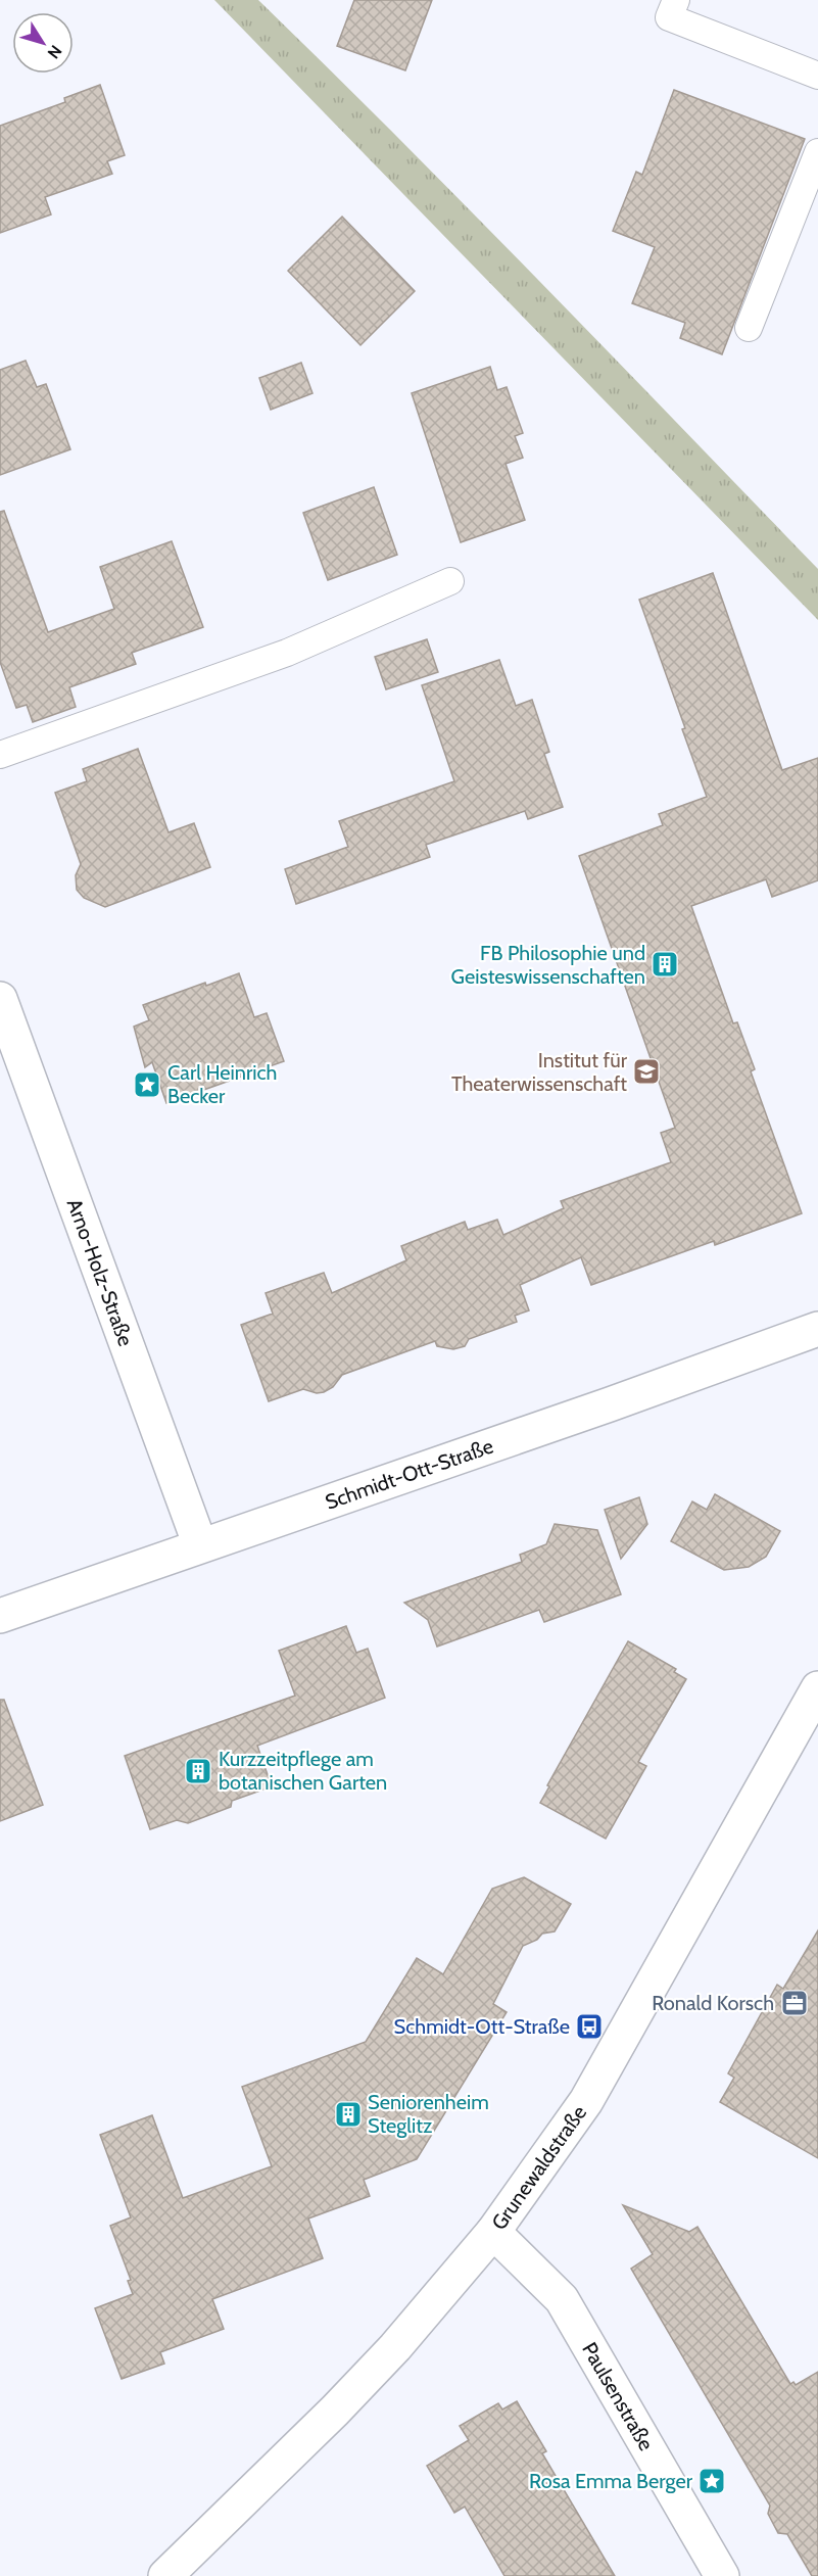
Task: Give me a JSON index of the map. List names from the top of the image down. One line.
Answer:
{"streets":{"street":["Arno-Holz-Straße","Schmidt-Ott-Straße","Grunewaldstraße","Paulsenstraße"]},"crossings":[["Arno-Holz-Straße","Schmidt-Ott-Straße"],["Grunewaldstraße","Paulsenstraße"]],"places":{"building":["FB Philosophie und Geisteswissenschaften","Kurzzeitpflege am botanischen Garten","Seniorenheim Steglitz"],"school or university":["Institut für Theaterwissenschaft"],"place":["Carl Heinrich Becker","Rosa Emma Berger"],"office":["Ronald Korsch"],"bus stop":["Schmidt-Ott-Straße"]},"north":"bottom right"}
